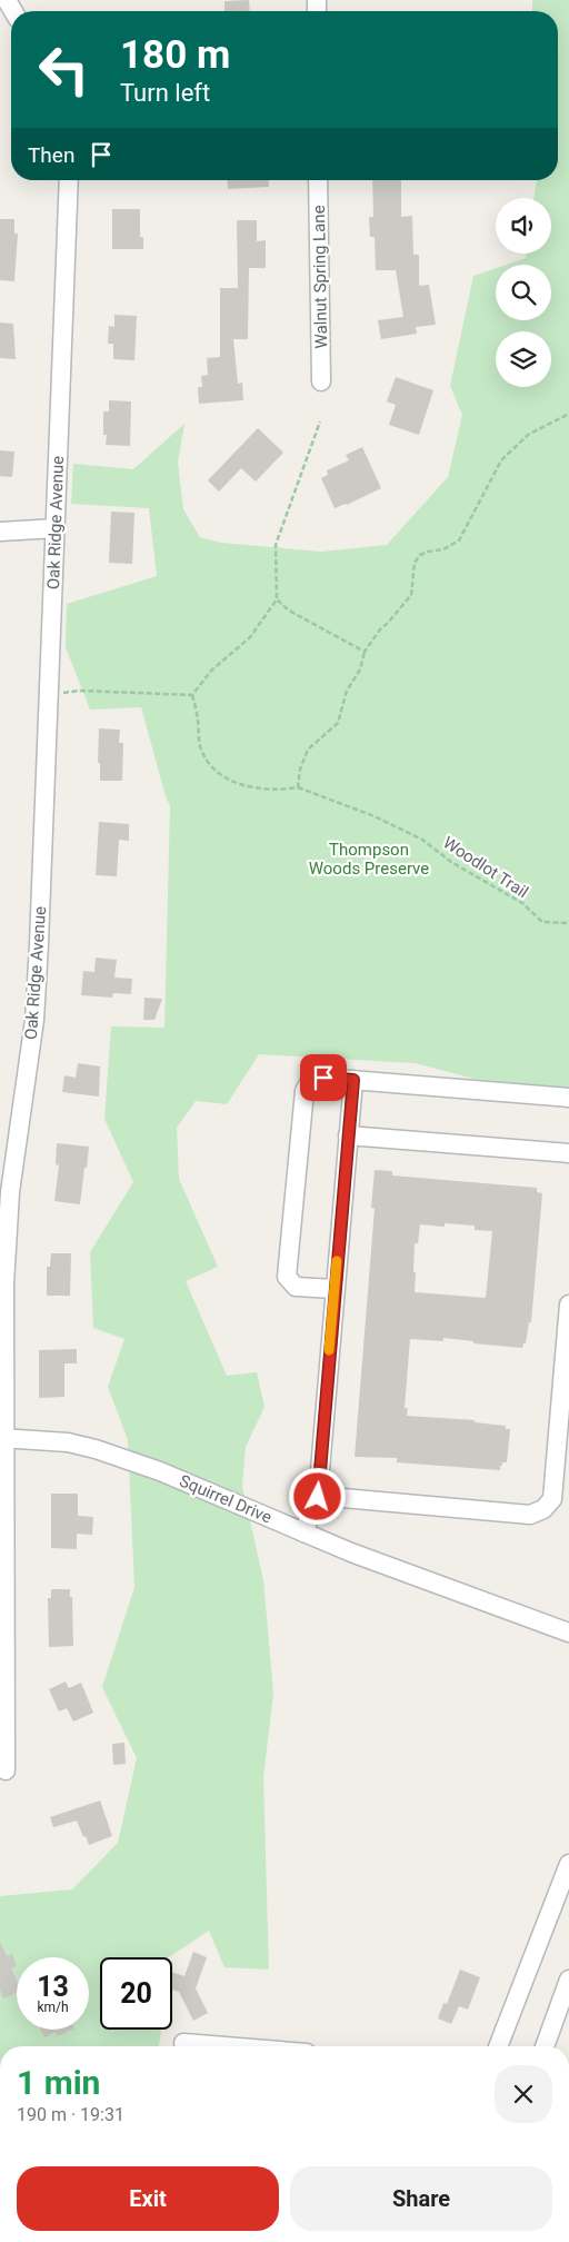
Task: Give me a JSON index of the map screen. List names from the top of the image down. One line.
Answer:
{"streets":{"street":["Walnut Spring Lane","Oak Ridge Avenue","Squirrel Drive"],"path":["Woodlot Trail"]},"crossings":[["Oak Ridge Avenue","Squirrel Drive"]],"parks":["Thompson Woods Preserve"],"page":{"turn":["180 m","Turn left"],"then":"Then","speed":"13 km/h","limit":"20","heading":["1 min","190 m · 19:31"],"buttons":["Exit","Share"]}}
